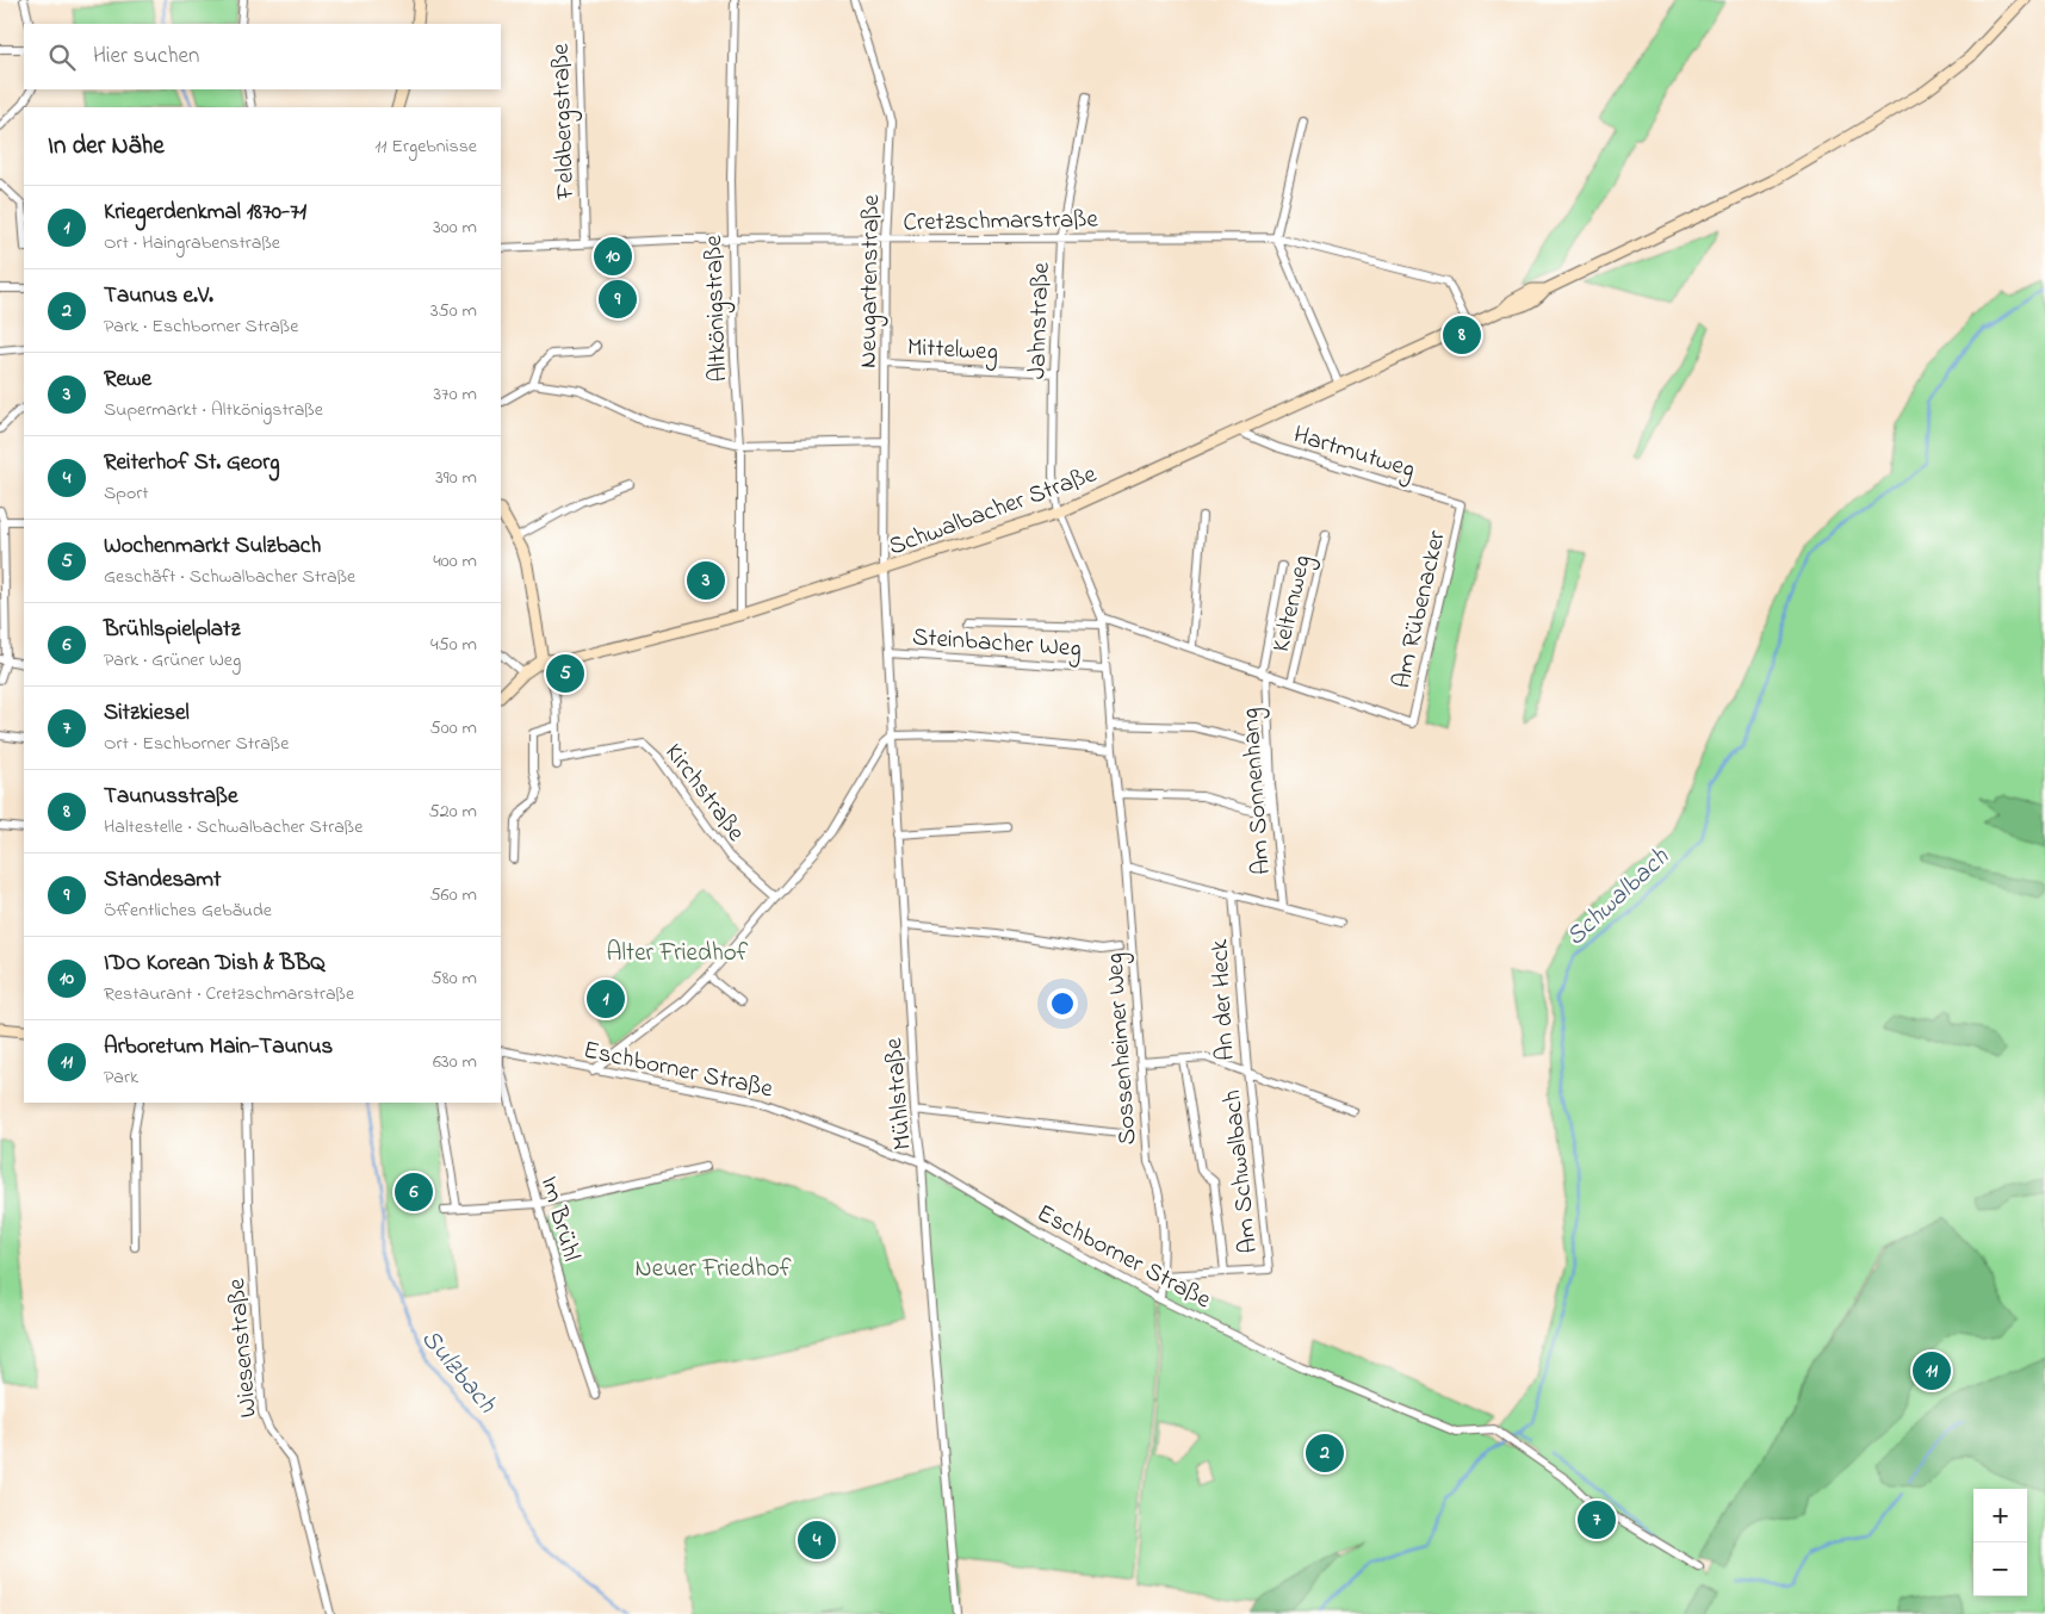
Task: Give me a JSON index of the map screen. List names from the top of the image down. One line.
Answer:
{"streets":{"street":["Feldbergstraße","Cretzschmarstraße","Neugartenstraße","Altkönigstraße","Jahnstraße","Mittelweg","Hartmutweg","Schwalbacher Straße","Keltenweg","Am Rübenacker","Steinbacher Weg","Kirchstraße","Am Sonnenhang","An der Heck","Sossenheimer Weg","Eschborner Straße","Mühlstraße","Am Schwalbach","Im Brühl","Wiesenstraße"]},"crossings":[["Feldbergstraße","Cretzschmarstraße"],["Cretzschmarstraße","Neugartenstraße"],["Cretzschmarstraße","Altkönigstraße"],["Cretzschmarstraße","Jahnstraße"],["Cretzschmarstraße","Schwalbacher Straße"],["Neugartenstraße","Mittelweg"],["Neugartenstraße","Schwalbacher Straße"],["Neugartenstraße","Mühlstraße"],["Altkönigstraße","Schwalbacher Straße"],["Jahnstraße","Mittelweg"],["Jahnstraße","Schwalbacher Straße"],["Jahnstraße","Sossenheimer Weg"],["Hartmutweg","Schwalbacher Straße"],["Hartmutweg","Am Rübenacker"],["Schwalbacher Straße","Sossenheimer Weg"],["Schwalbacher Straße","Mühlstraße"],["Keltenweg","Am Rübenacker"],["Keltenweg","Am Sonnenhang"],["Keltenweg","Sossenheimer Weg"],["Steinbacher Weg","Sossenheimer Weg"],["Steinbacher Weg","Mühlstraße"],["An der Heck","Sossenheimer Weg"],["An der Heck","Am Schwalbach"],["Sossenheimer Weg","Eschborner Straße"],["Sossenheimer Weg","Am Schwalbach"],["Eschborner Straße","Mühlstraße"]],"water":["Schwalbach","Sulzbach"],"parks":["Alter Friedhof","Neuer Friedhof"],"page":{"search":"Hier suchen","heading":["In der Nähe","11 Ergebnisse"],"list":[{"mark":"1","name":"Kriegerdenkmal 1870-71","note":"Ort · Haingrabenstraße","value":"300 m"},{"mark":"2","name":"Taunus e.V.","note":"Park · Eschborner Straße","value":"350 m"},{"mark":"3","name":"Rewe","note":"Supermarkt · Altkönigstraße","value":"370 m"},{"mark":"4","name":"Reiterhof St. Georg","note":"Sport","value":"390 m"},{"mark":"5","name":"Wochenmarkt Sulzbach","note":"Geschäft · Schwalbacher Straße","value":"400 m"},{"mark":"6","name":"Brühlspielplatz","note":"Park · Grüner Weg","value":"450 m"},{"mark":"7","name":"Sitzkiesel","note":"Ort · Eschborner Straße","value":"500 m"},{"mark":"8","name":"Taunusstraße","note":"Haltestelle · Schwalbacher Straße","value":"520 m"},{"mark":"9","name":"Standesamt","note":"Öffentliches Gebäude","value":"560 m"},{"mark":"10","name":"IDO Korean Dish & BBQ","note":"Restaurant · Cretzschmarstraße","value":"580 m"},{"mark":"11","name":"Arboretum Main-Taunus","note":"Park","value":"630 m"}],"pins":["10","9","8","3","5","1","6","11","2","7","4"],"map_buttons":["+","−"]}}
